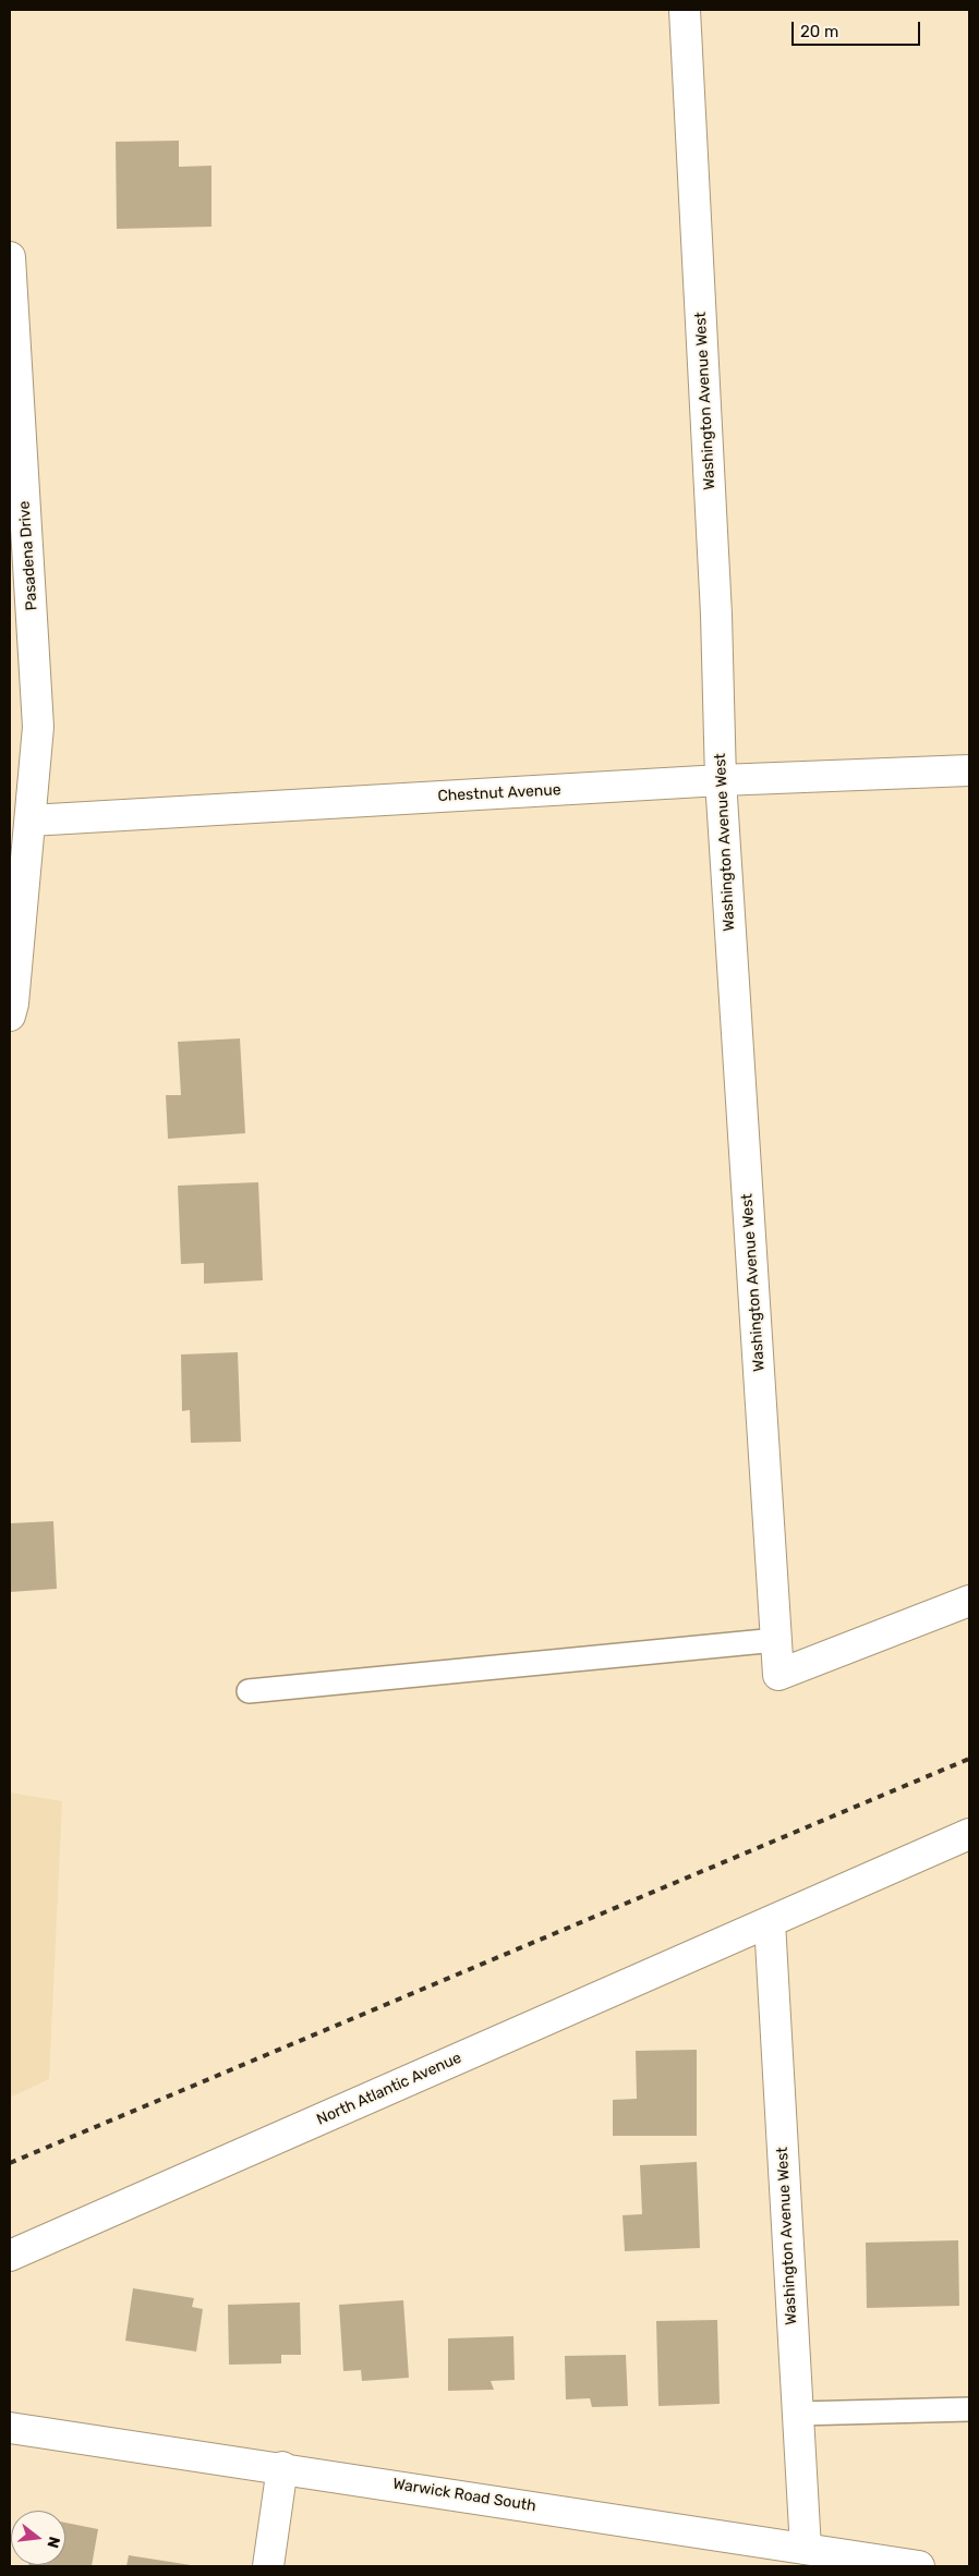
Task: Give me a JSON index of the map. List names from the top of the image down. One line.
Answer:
{"streets":{"street":["Washington Avenue West","Pasadena Drive","Chestnut Avenue","North Atlantic Avenue","Warwick Road South"]},"crossings":[["Washington Avenue West","Chestnut Avenue"],["Washington Avenue West","North Atlantic Avenue"],["Washington Avenue West","Warwick Road South"],["Pasadena Drive","Chestnut Avenue"]],"scale_bar":"20 m","north":"right"}
